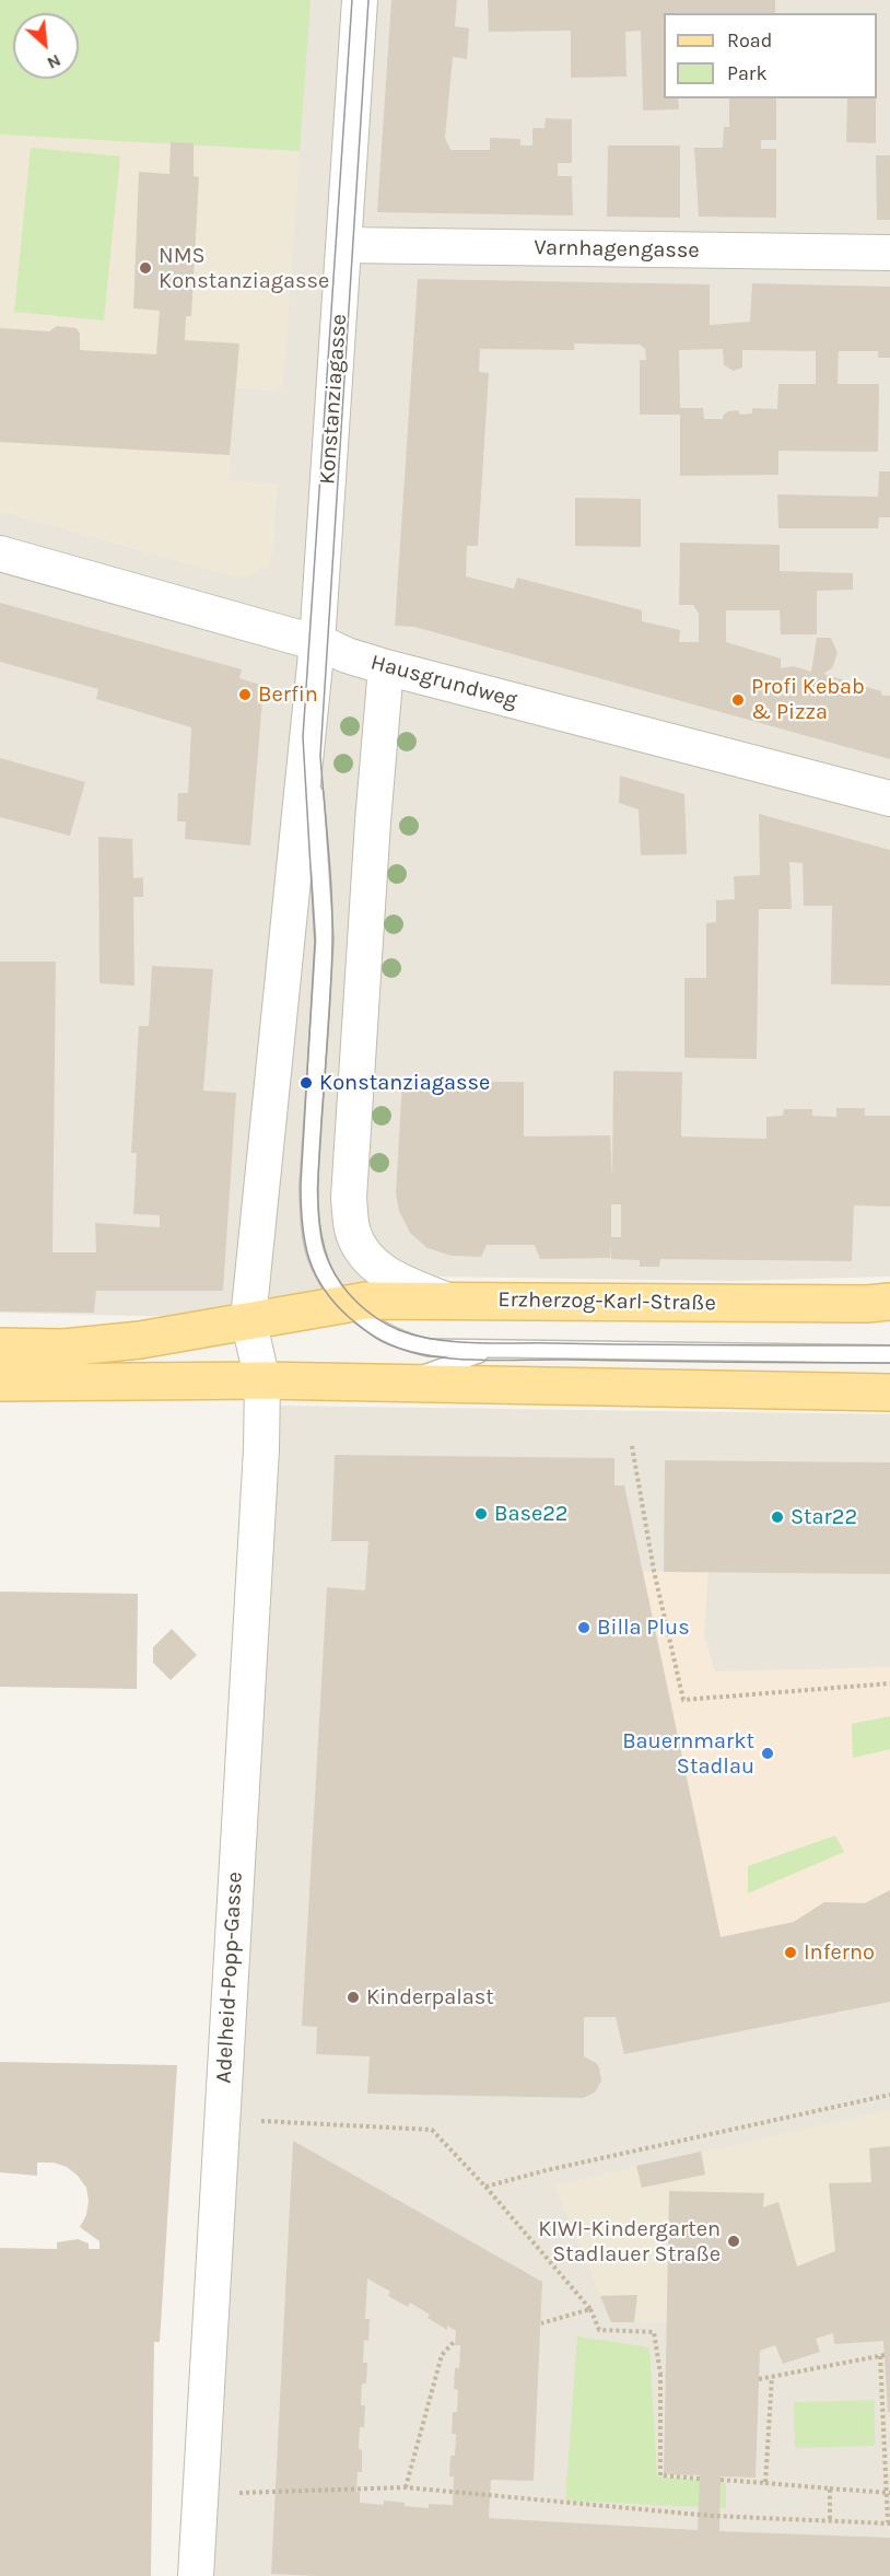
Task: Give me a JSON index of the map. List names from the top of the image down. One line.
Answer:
{"streets":{"main road":["Erzherzog-Karl-Straße"],"street":["Varnhagengasse","Konstanziagasse","Hausgrundweg","Adelheid-Popp-Gasse"]},"crossings":[["Varnhagengasse","Konstanziagasse"],["Konstanziagasse","Hausgrundweg"],["Konstanziagasse","Erzherzog-Karl-Straße"],["Konstanziagasse","Adelheid-Popp-Gasse"]],"places":["NMS Konstanziagasse","Berfin","Profi Kebab & Pizza","Konstanziagasse","Base22","Star22","Billa Plus","Bauernmarkt Stadlau","Inferno","Kinderpalast","KIWI-Kindergarten Stadlauer Straße"],"legend":["Road","Park"],"north":"bottom right"}
